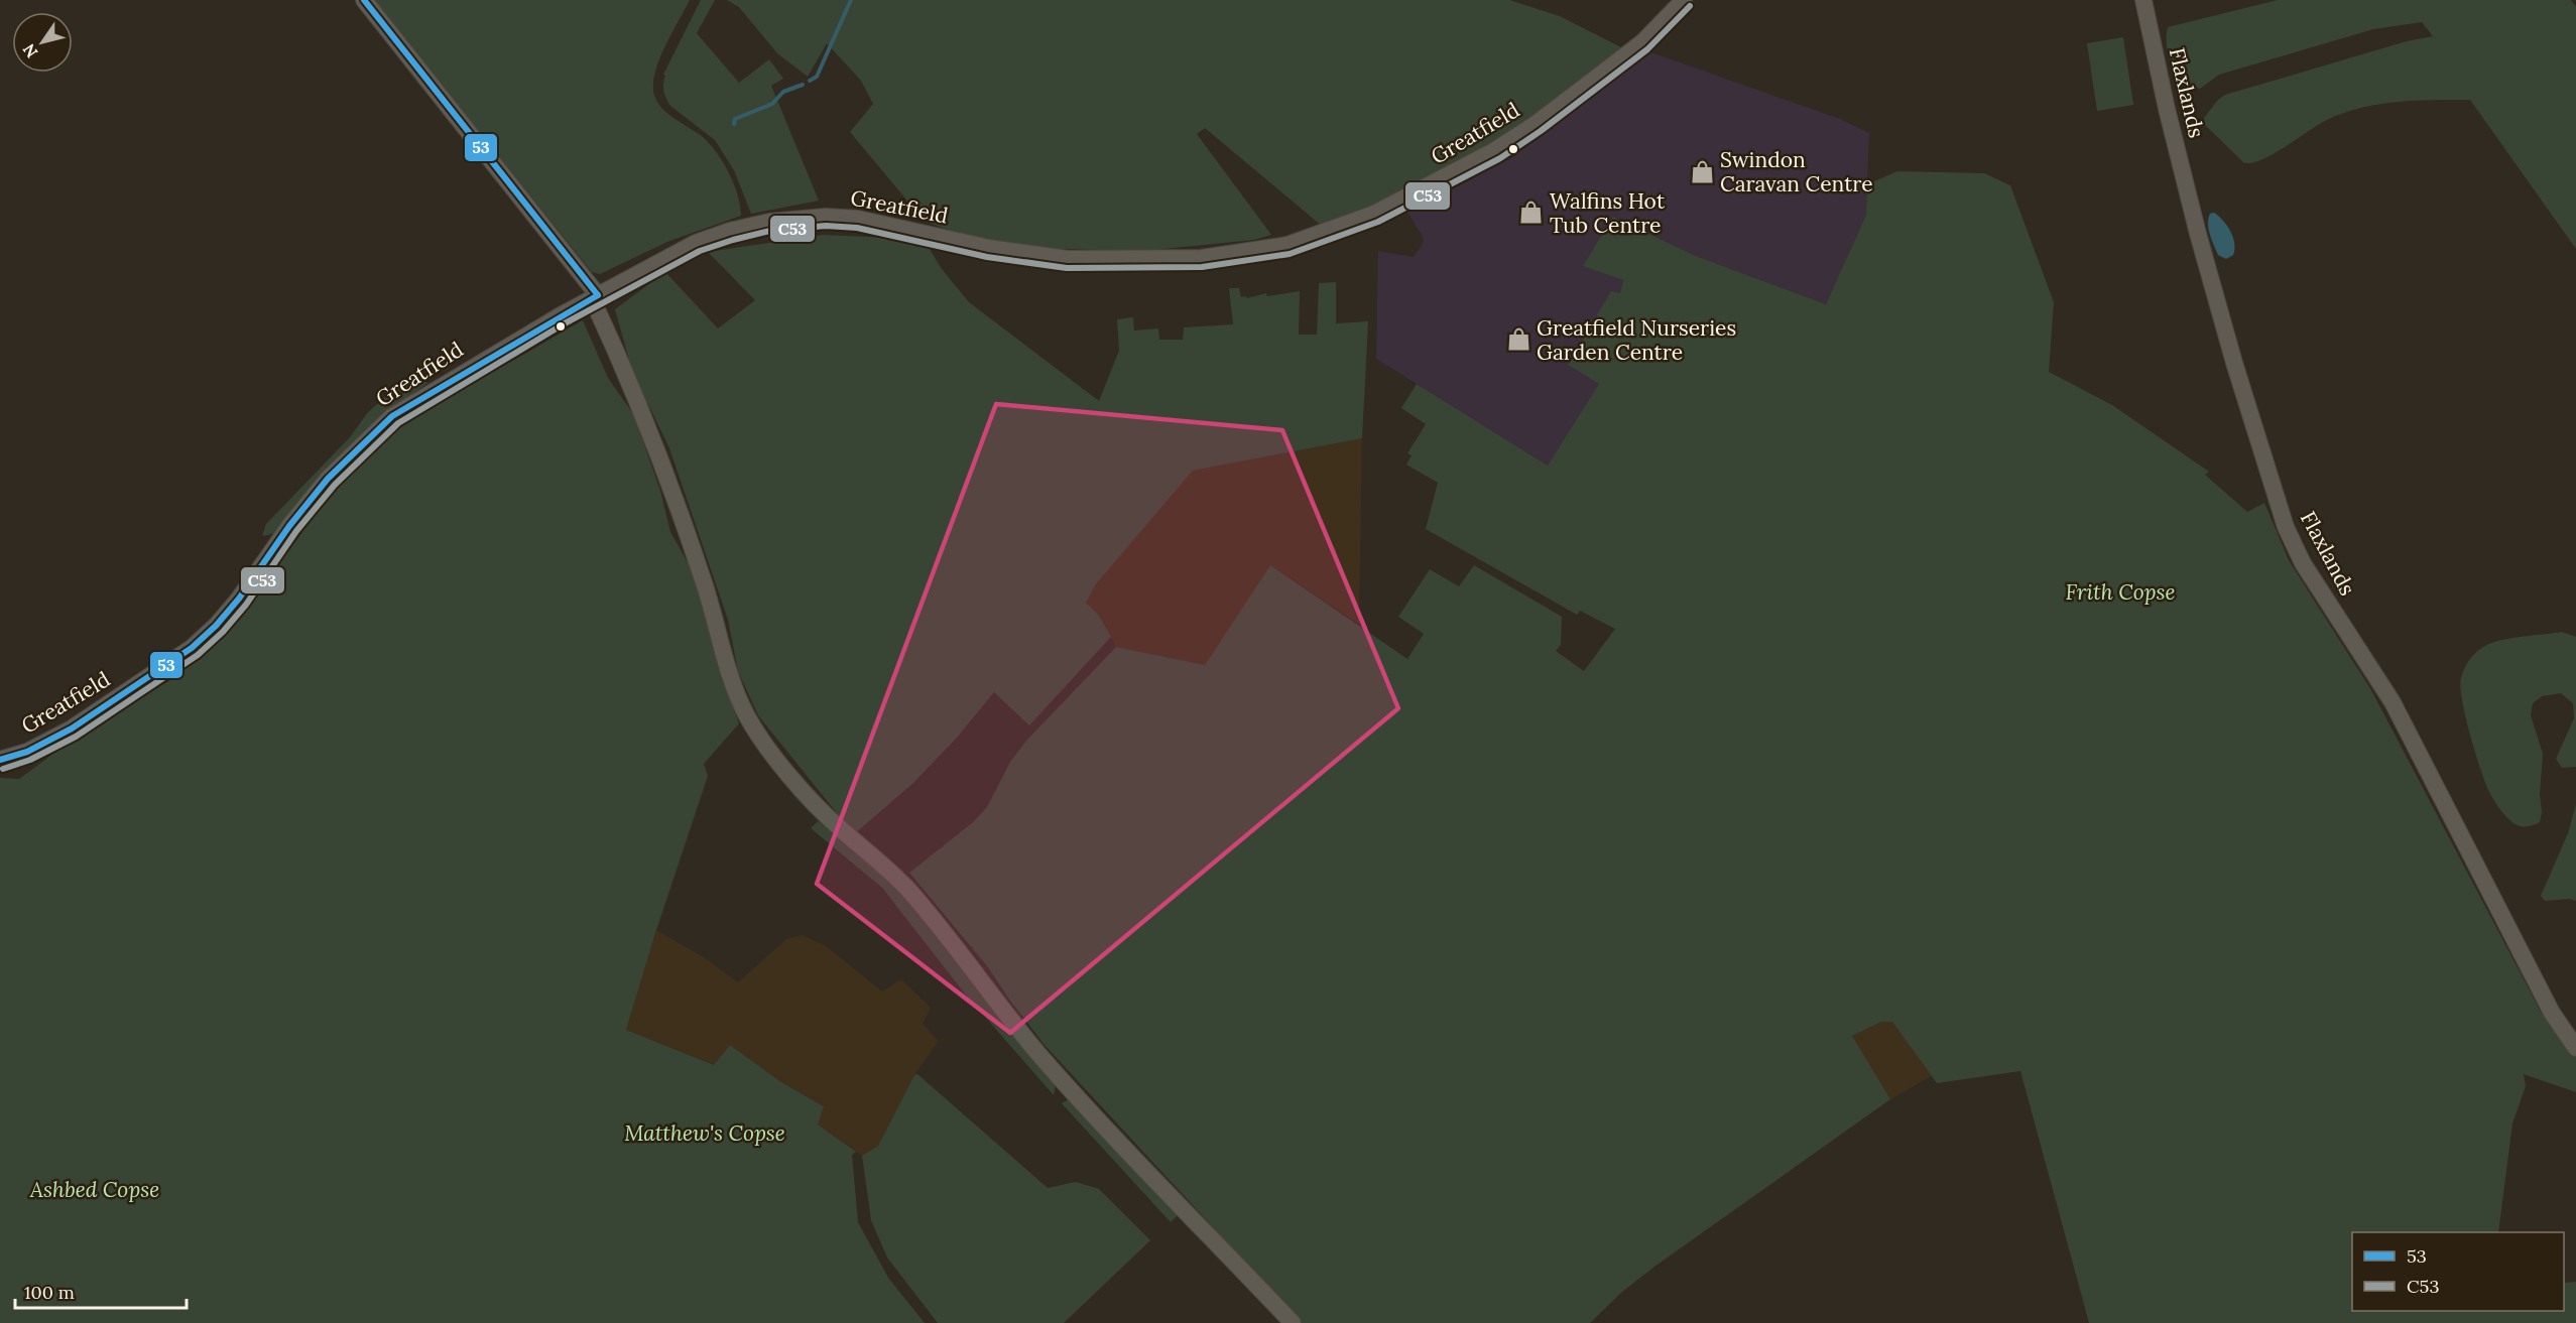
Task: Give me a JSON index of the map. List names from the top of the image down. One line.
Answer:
{"streets":{"street":["Flaxlands","Greatfield"]},"parks":["Frith Copse","Matthew's Copse","Ashbed Copse"],"places":{"shop":["Swindon Caravan Centre","Walfins Hot Tub Centre","Greatfield Nurseries Garden Centre"]},"lines":["transit line 53","transit line C53"],"legend":["53","C53"],"scale_bar":"100 m","north":"bottom left"}
